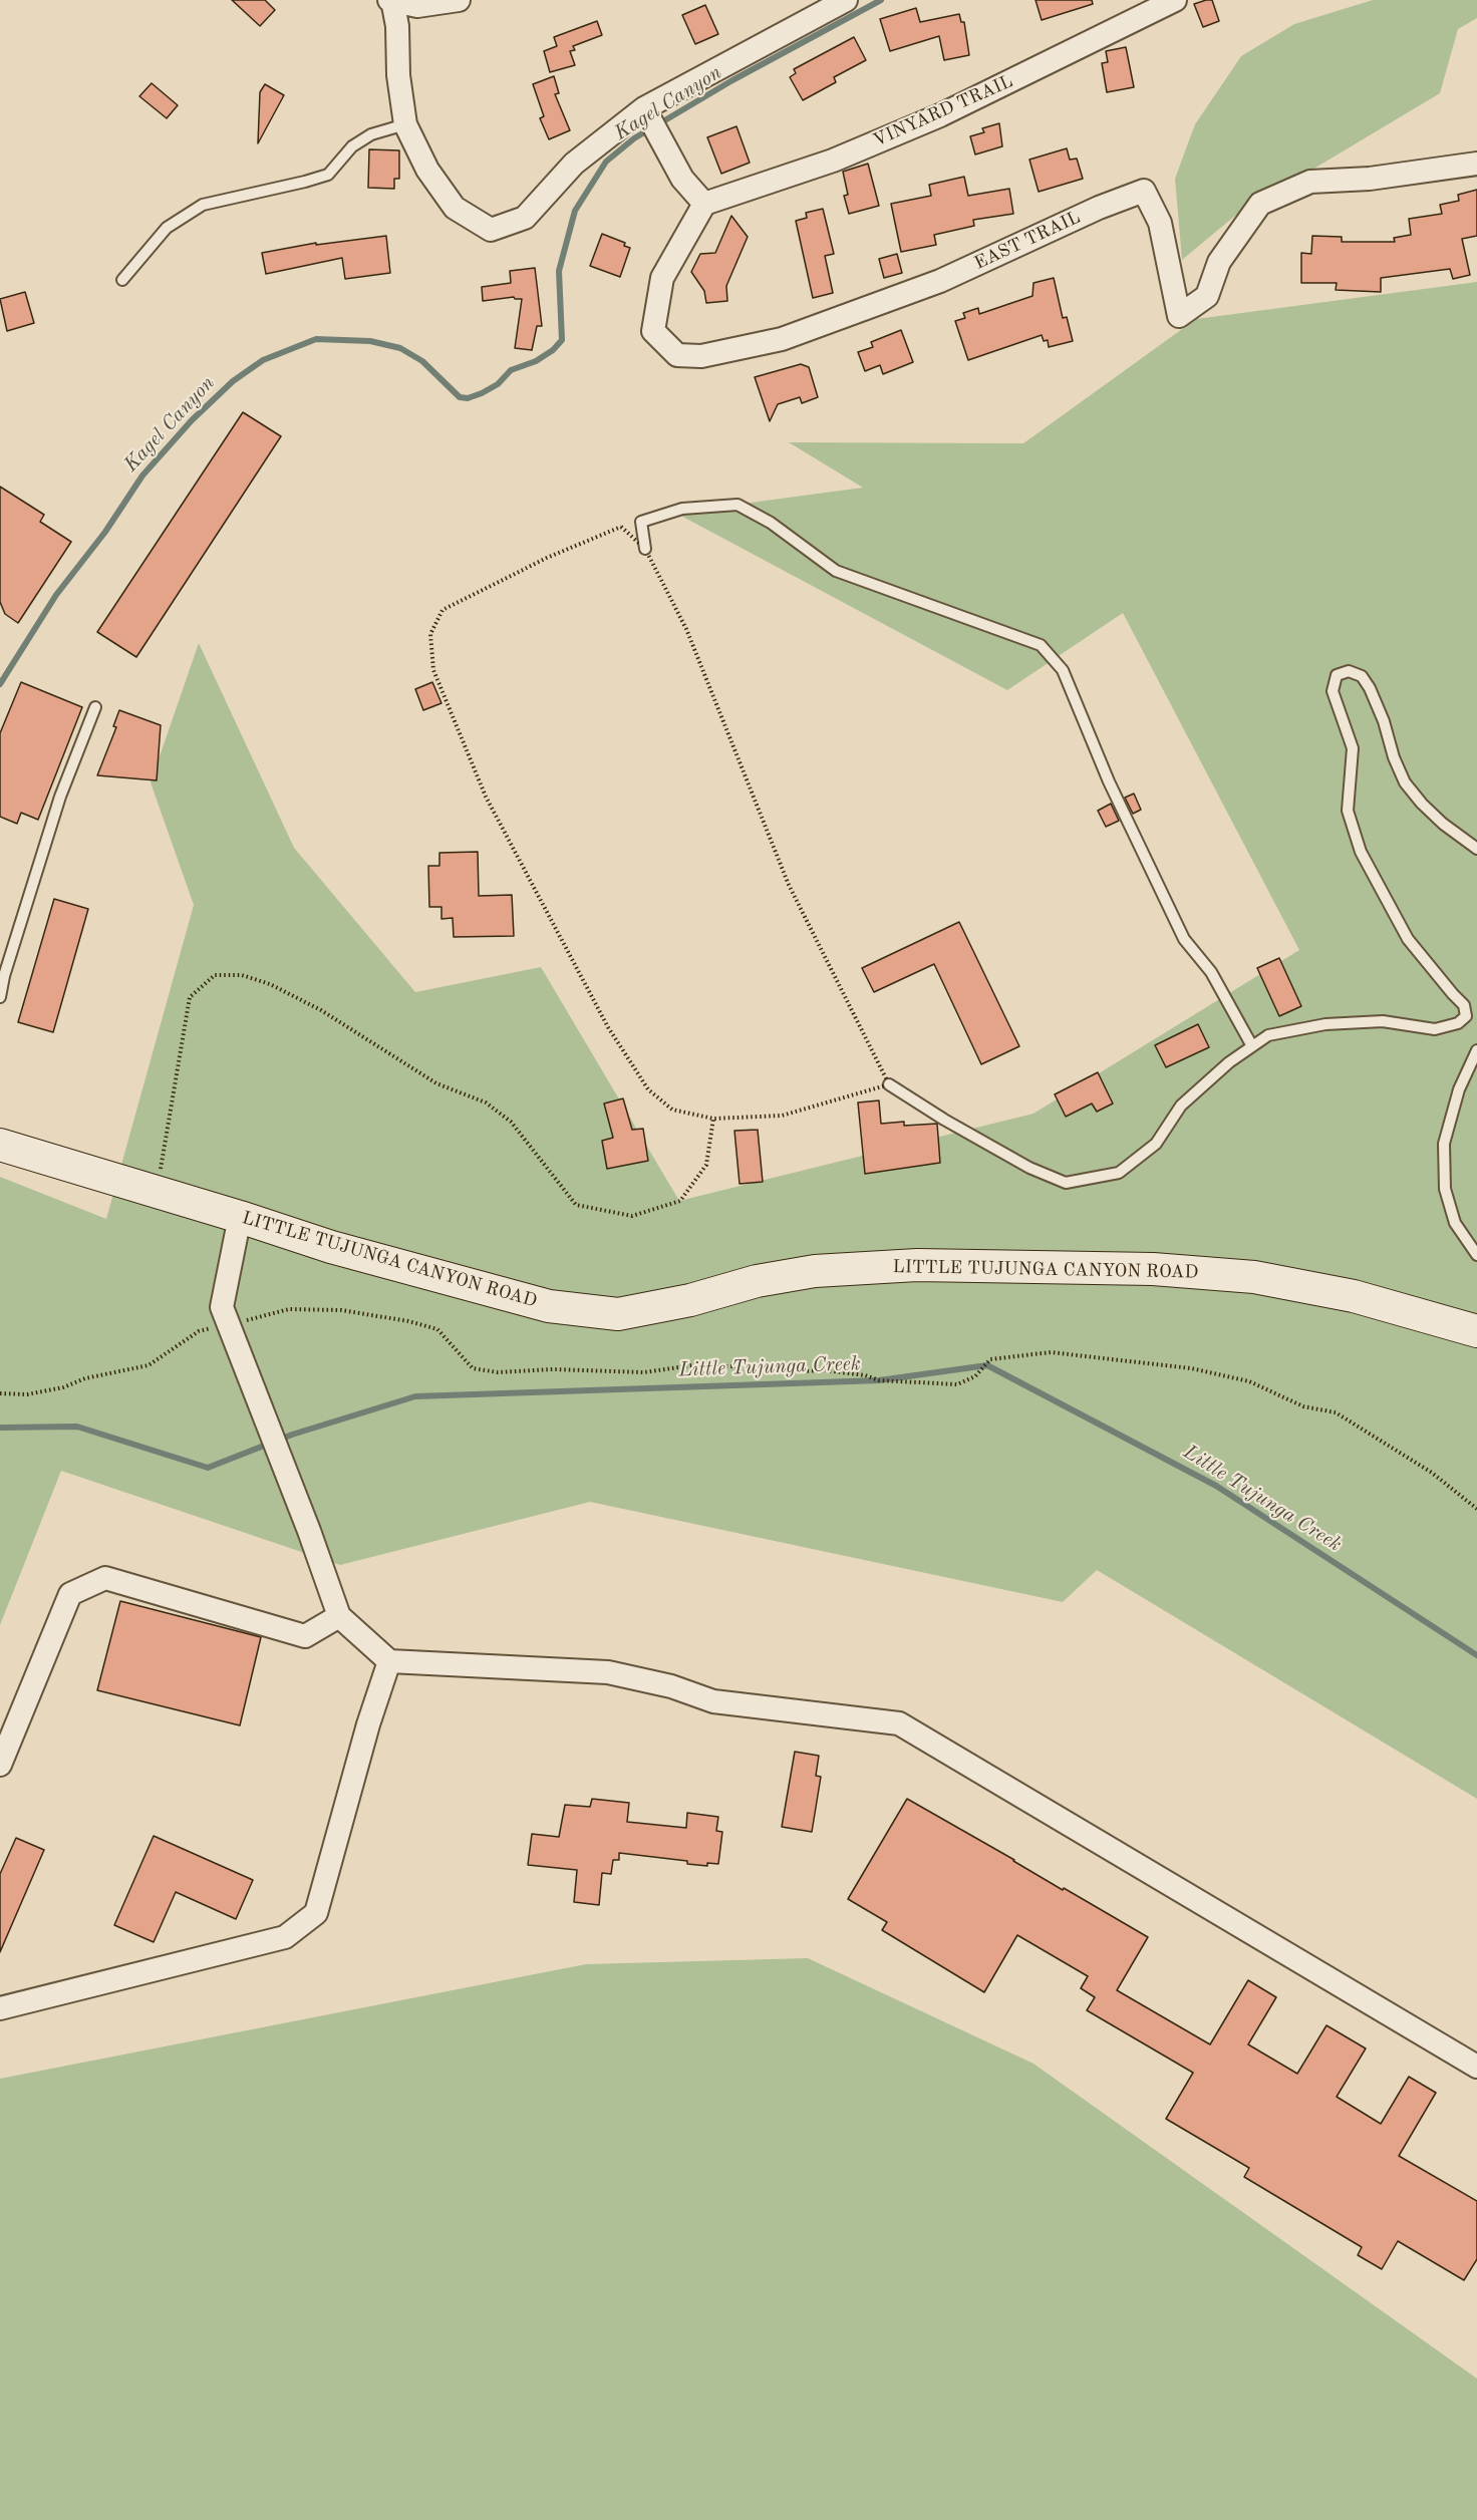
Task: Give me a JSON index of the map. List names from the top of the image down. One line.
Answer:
{"streets":{"main road":["LITTLE TUJUNGA CANYON ROAD"],"street":["VINYARD TRAIL","EAST TRAIL"]},"crossings":[["VINYARD TRAIL","EAST TRAIL"]],"water":["Kagel Canyon","Little Tujunga Creek"]}
